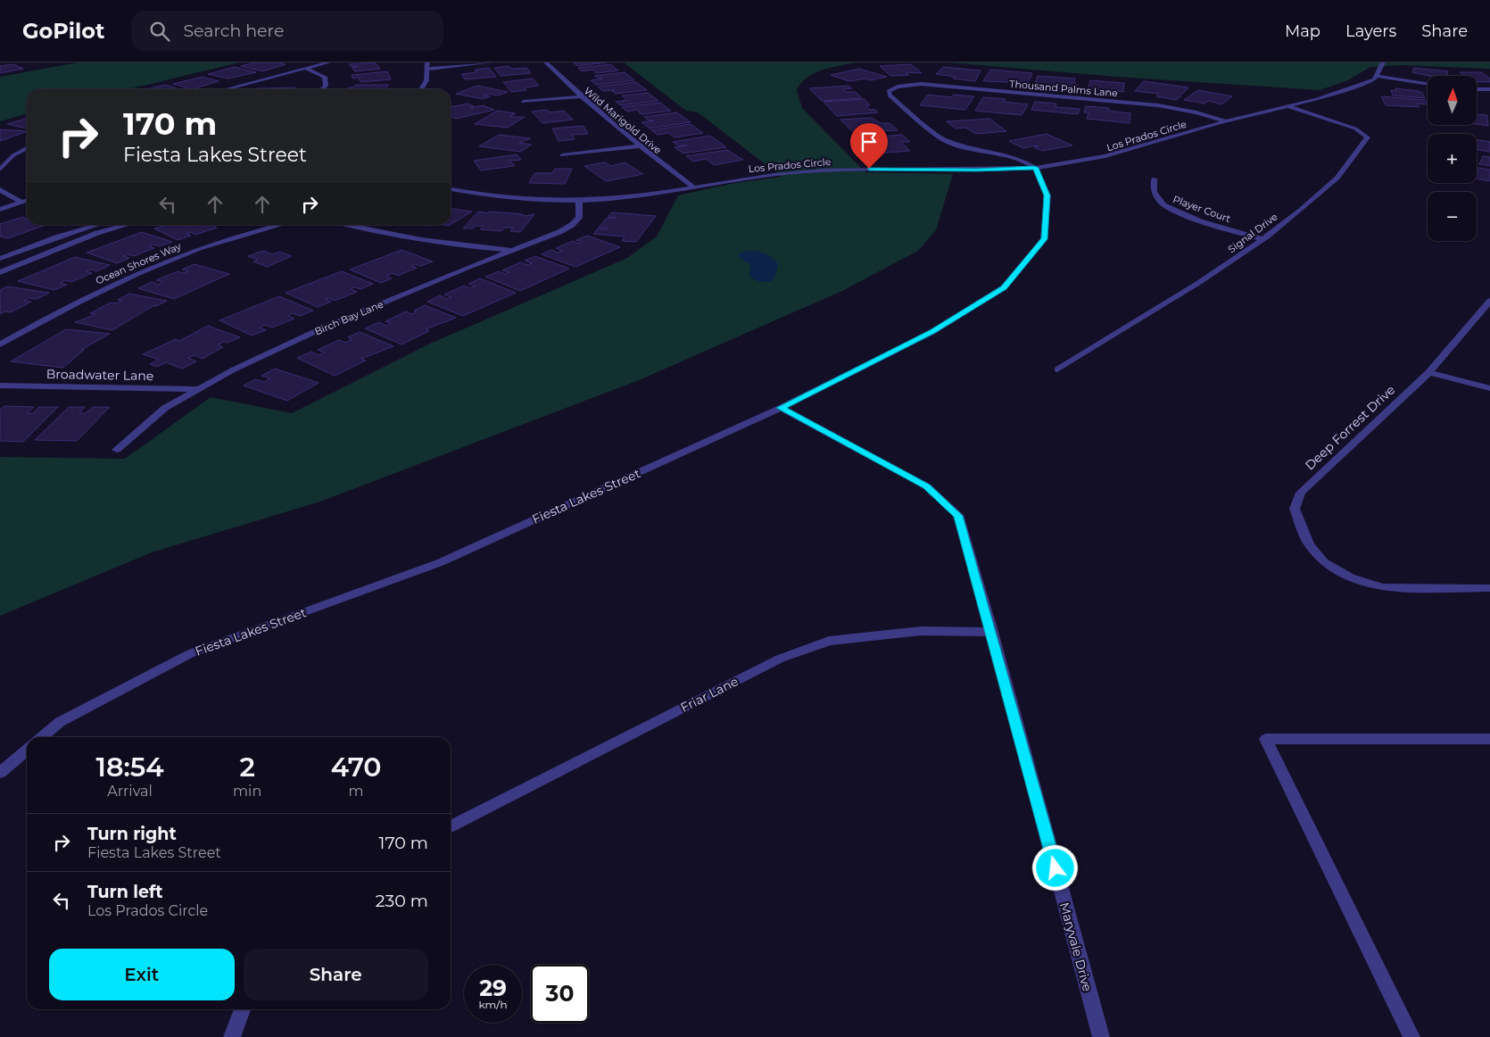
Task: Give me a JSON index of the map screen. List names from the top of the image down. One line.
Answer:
{"streets":{"street":["Thousand Palms Lane","Wild Marigold Drive","Los Prados Circle","Player Court","Signal Drive","Ocean Shores Way","Birch Bay Lane","Broadwater Lane","Deep Forrest Drive","Fiesta Lakes Street","Friar Lane","Maryvale Drive"]},"crossings":[["Thousand Palms Lane","Los Prados Circle"],["Thousand Palms Lane","Fiesta Lakes Street"],["Wild Marigold Drive","Los Prados Circle"],["Los Prados Circle","Signal Drive"],["Los Prados Circle","Birch Bay Lane"],["Los Prados Circle","Fiesta Lakes Street"],["Player Court","Signal Drive"],["Birch Bay Lane","Broadwater Lane"],["Fiesta Lakes Street","Maryvale Drive"],["Friar Lane","Maryvale Drive"]],"north":"top","page":{"header":"GoPilot","search":"Search here","nav":["Map","Layers","Share"],"map_buttons":["+","−"],"turn":["170 m","Fiesta Lakes Street"],"eta":["18:54","Arrival","2","min","470","m"],"list":[{"name":"Turn right","note":"Fiesta Lakes Street","value":"170 m"},{"name":"Turn left","note":"Los Prados Circle","value":"230 m"}],"buttons":["Exit","Share"],"speed":"29 km/h","limit":"30"}}
